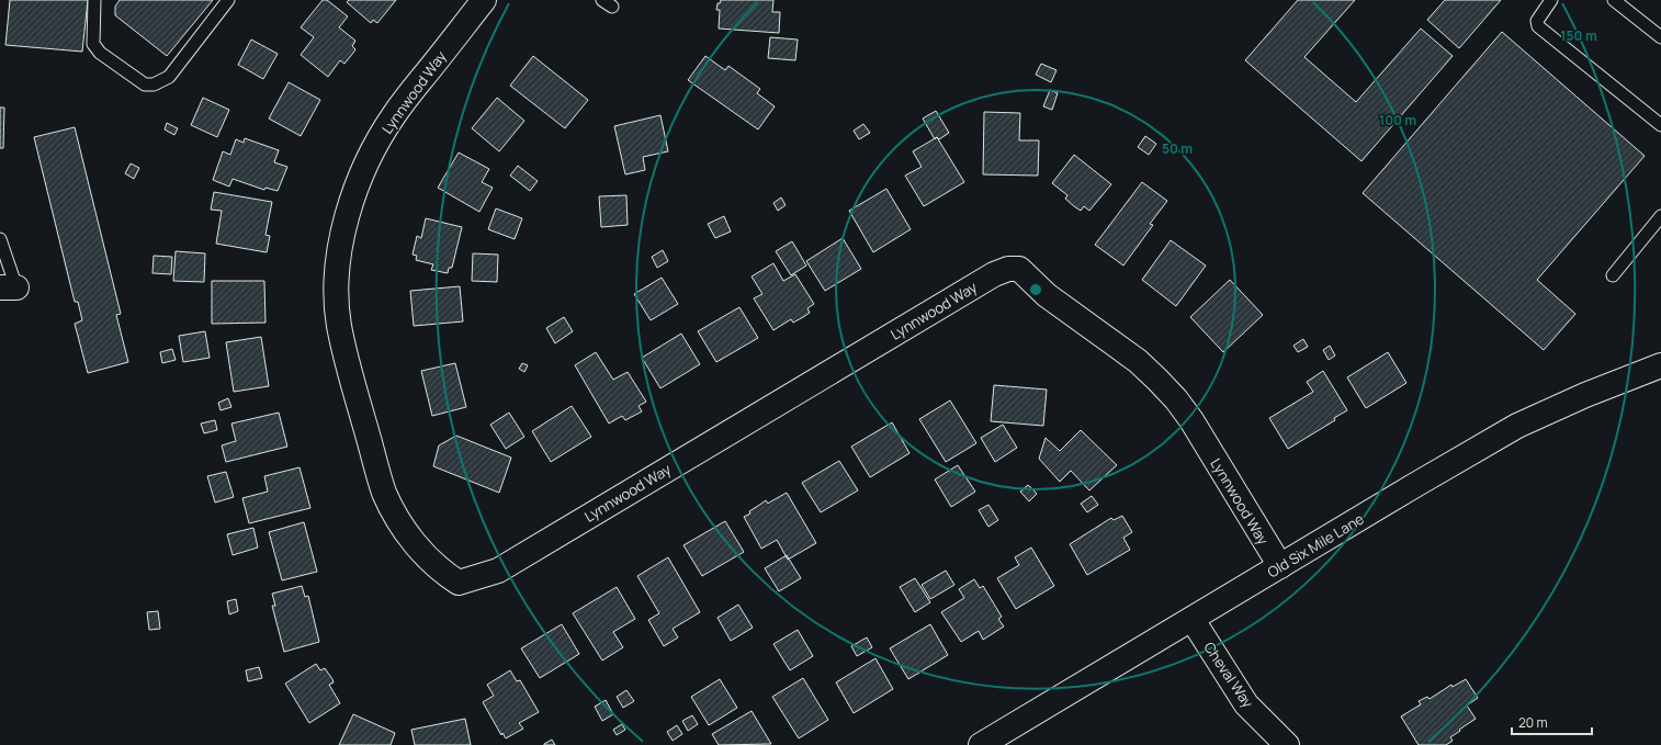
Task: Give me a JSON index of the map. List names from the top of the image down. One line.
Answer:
{"streets":{"street":["Lynnwood Way","Old Six Mile Lane","Cheval Way"]},"crossings":[["Lynnwood Way","Old Six Mile Lane"],["Old Six Mile Lane","Cheval Way"]],"scale_bar":"20 m","rings":["150 m","100 m","50 m"]}
